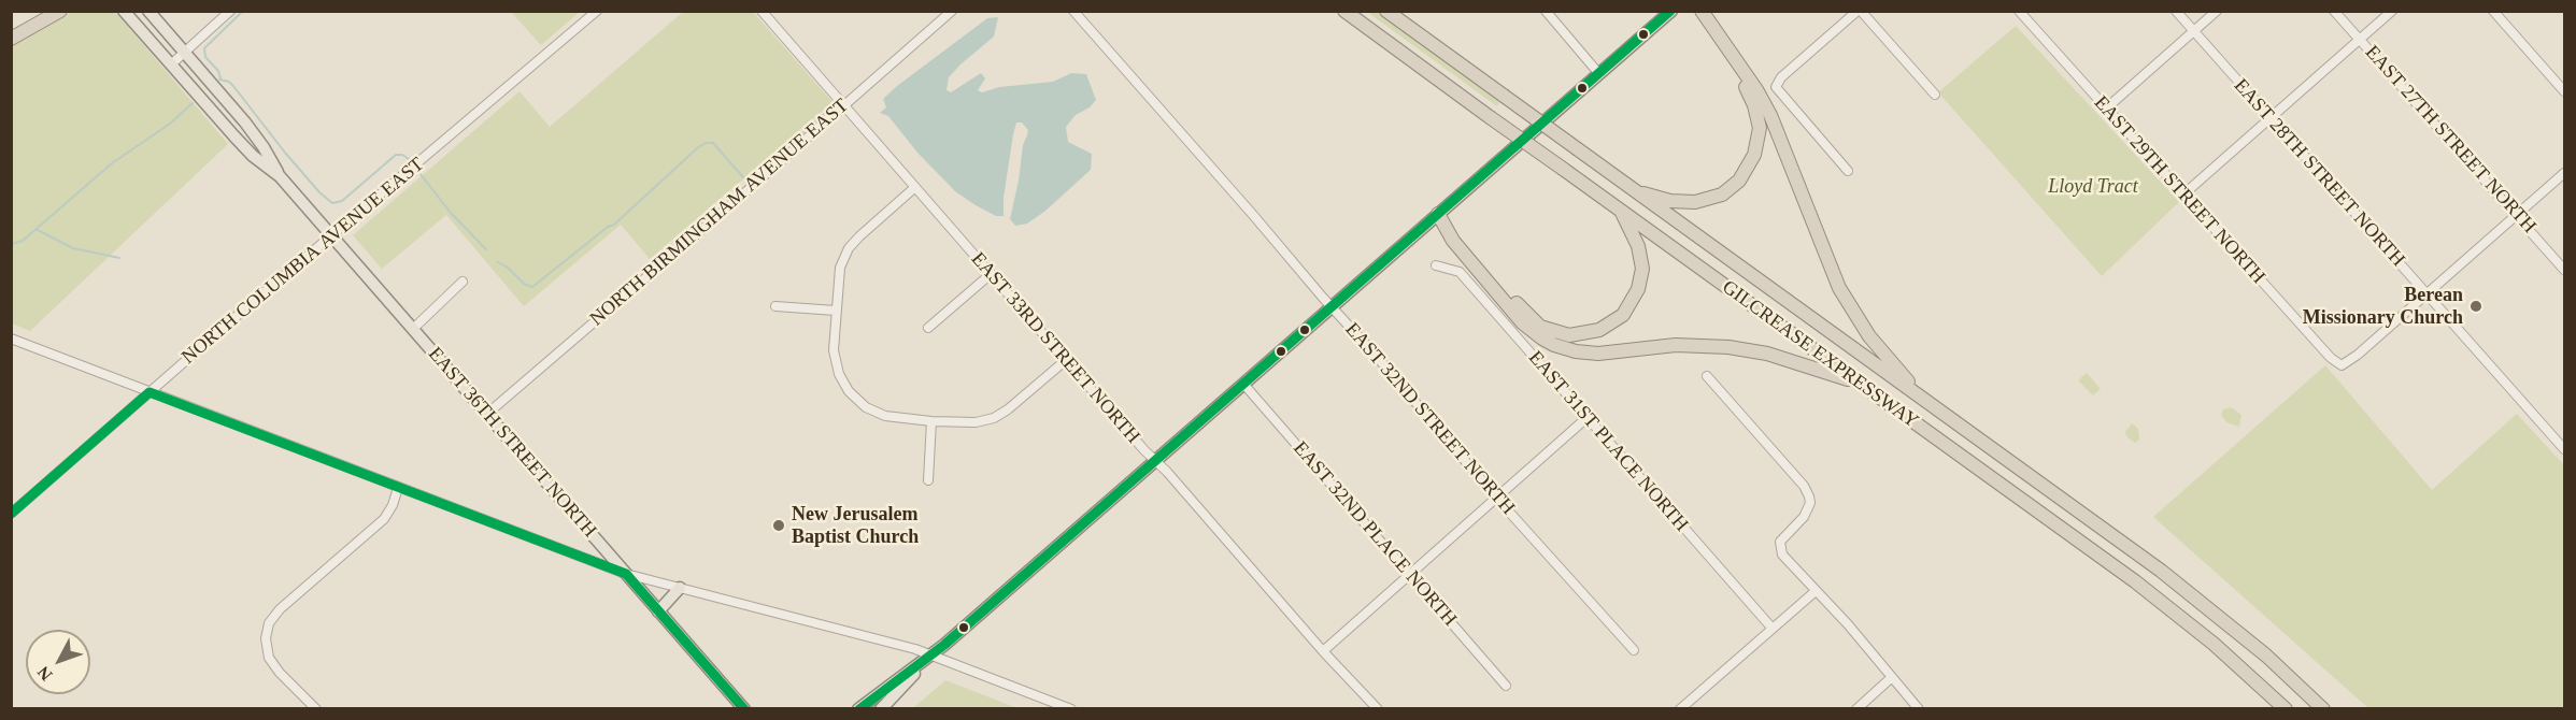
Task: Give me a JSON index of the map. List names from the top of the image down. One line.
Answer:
{"streets":{"highway":["GILCREASE EXPRESSWAY"],"main road":["EAST 36TH STREET NORTH"],"street":["EAST 27TH STREET NORTH","EAST 28TH STREET NORTH","EAST 29TH STREET NORTH","NORTH BIRMINGHAM AVENUE EAST","NORTH COLUMBIA AVENUE EAST","EAST 33RD STREET NORTH","EAST 32ND STREET NORTH","EAST 31ST PLACE NORTH","EAST 32ND PLACE NORTH"]},"crossings":[["EAST 28TH STREET NORTH","EAST 29TH STREET NORTH"],["NORTH BIRMINGHAM AVENUE EAST","EAST 33RD STREET NORTH"],["NORTH BIRMINGHAM AVENUE EAST","EAST 36TH STREET NORTH"],["NORTH COLUMBIA AVENUE EAST","EAST 36TH STREET NORTH"]],"parks":["Lloyd Tract"],"places":["Berean Missionary Church","New Jerusalem Baptist Church"],"north":"bottom left"}
